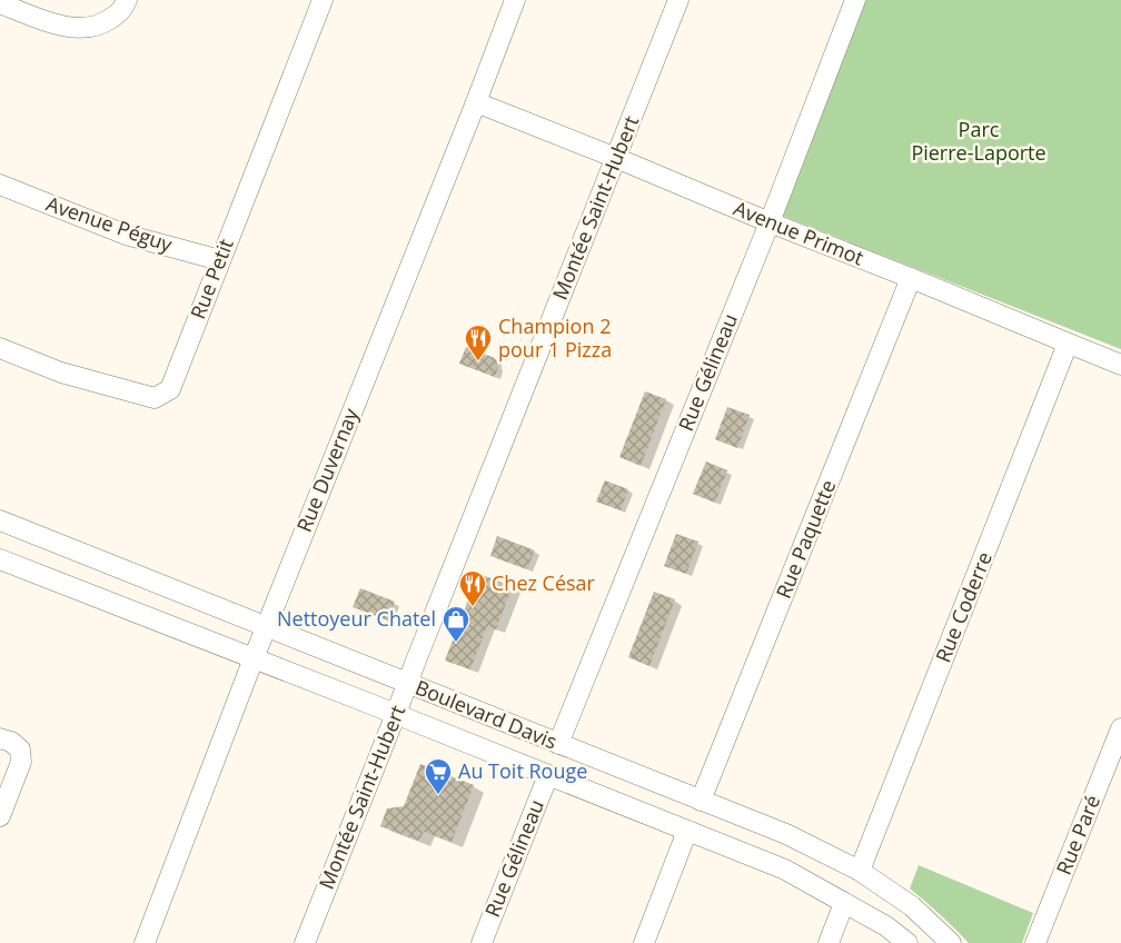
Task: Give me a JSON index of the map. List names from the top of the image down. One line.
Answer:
{"streets":{"street":["Montée Saint-Hubert","Avenue Péguy","Avenue Primot","Rue Petit","Rue Gélineau","Rue Duvernay","Rue Paquette","Rue Coderre","Boulevard Davis","Rue Paré"]},"crossings":[["Montée Saint-Hubert","Avenue Primot"],["Montée Saint-Hubert","Boulevard Davis"],["Avenue Péguy","Rue Petit"],["Avenue Primot","Rue Gélineau"],["Avenue Primot","Rue Duvernay"],["Avenue Primot","Rue Paquette"],["Avenue Primot","Rue Coderre"],["Rue Gélineau","Boulevard Davis"],["Rue Duvernay","Boulevard Davis"],["Rue Paquette","Boulevard Davis"],["Rue Coderre","Boulevard Davis"]],"parks":["Parc Pierre-Laporte"],"places":{"restaurant":["Champion 2 pour 1 Pizza","Chez César"],"shop":["Nettoyeur Chatel"],"supermarket":["Au Toit Rouge"]}}
